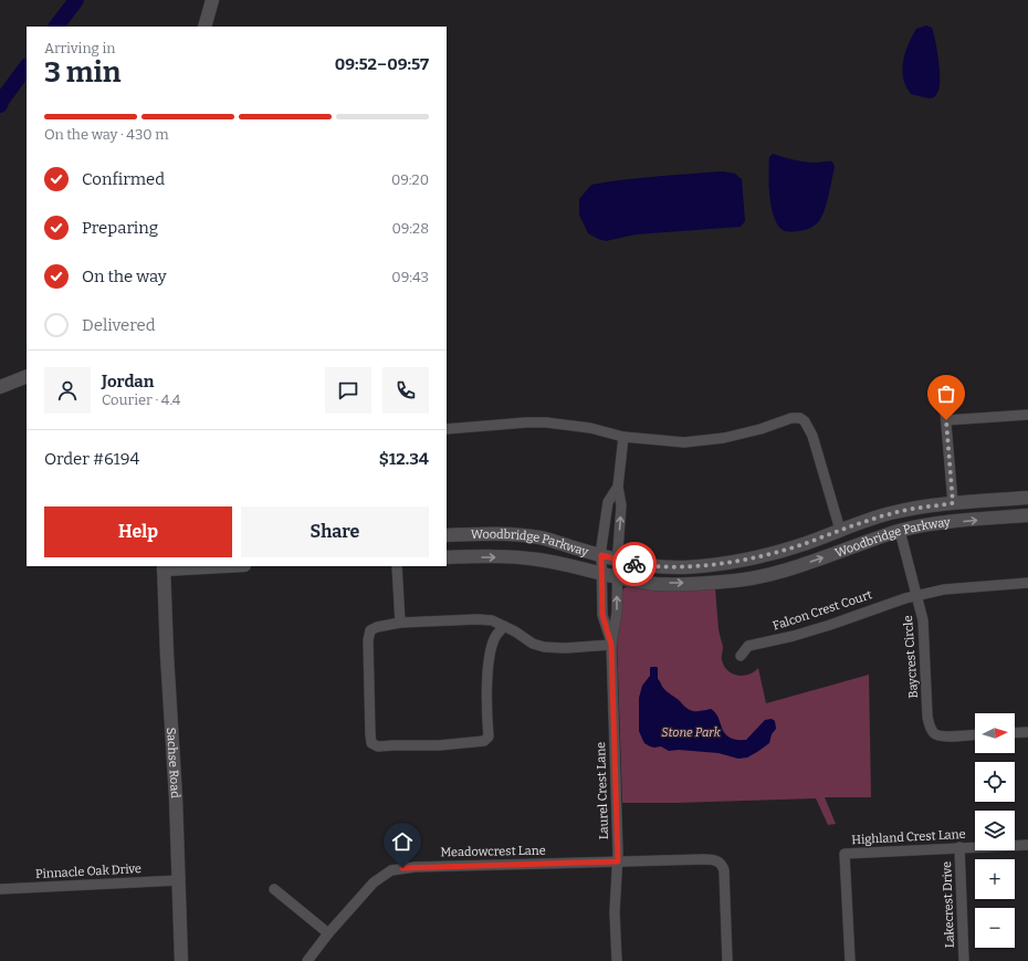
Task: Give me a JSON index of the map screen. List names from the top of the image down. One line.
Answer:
{"streets":{"main road":["Woodbridge Parkway","Sachse Road"],"street":["Falcon Crest Court","Baycrest Circle","Laurel Crest Lane","Highland Crest Lane","Meadowcrest Lane","Pinnacle Oak Drive","Lakecrest Drive"]},"crossings":[["Woodbridge Parkway","Baycrest Circle"],["Woodbridge Parkway","Laurel Crest Lane"],["Falcon Crest Court","Baycrest Circle"],["Sachse Road","Pinnacle Oak Drive"],["Laurel Crest Lane","Meadowcrest Lane"],["Highland Crest Lane","Lakecrest Drive"]],"parks":["Stone Park"],"north":"right","page":{"heading":["3 min","Arriving in","09:52–09:57"],"panel":["Jordan","Courier · 4.4","Order #6194","$12.34"],"bar":"On the way · 430 m","list":[["Confirmed","09:20"],["Preparing","09:28"],["On the way","09:43"],"Delivered"],"buttons":["Help","Share"],"map_buttons":["+","−"]}}
